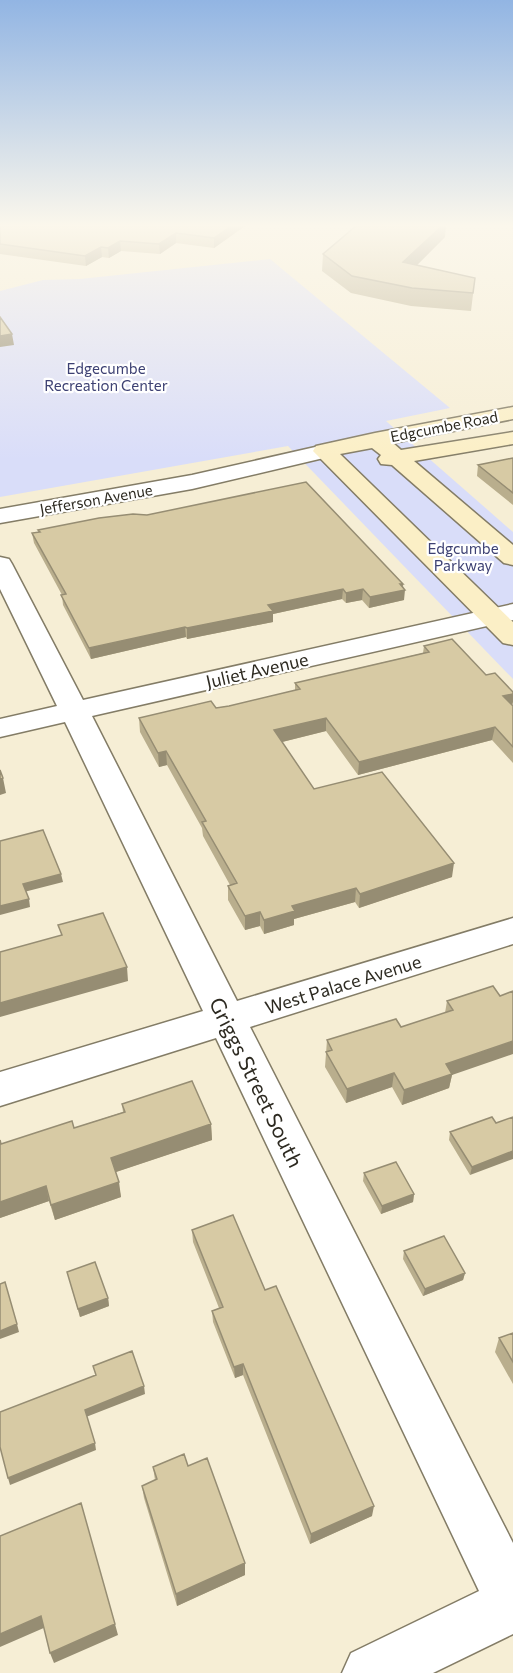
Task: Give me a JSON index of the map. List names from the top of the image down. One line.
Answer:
{"streets":{"street":["Edgcumbe Road","Jefferson Avenue","Juliet Avenue","West Palace Avenue","Griggs Street South"]},"crossings":[["Edgcumbe Road","Jefferson Avenue"],["Juliet Avenue","Griggs Street South"],["West Palace Avenue","Griggs Street South"]],"parks":["Edgecumbe Recreation Center","Edgcumbe Parkway"]}
